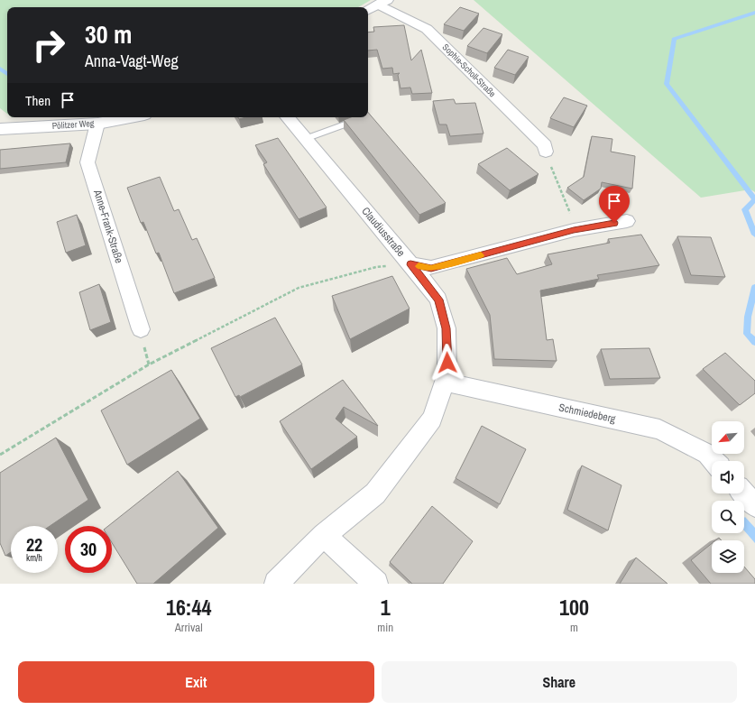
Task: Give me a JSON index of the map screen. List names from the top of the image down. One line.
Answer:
{"streets":{"main road":["Pölitzer Weg"],"street":["Sophie-Scholl-Straße","Anne-Frank-Straße","Claudiusstraße","Schmiedeberg"]},"crossings":[["Pölitzer Weg","Anne-Frank-Straße"],["Claudiusstraße","Schmiedeberg"]],"north":"bottom left","page":{"turn":["30 m","Anna-Vagt-Weg"],"then":"Then","speed":"22 km/h","limit":"30","eta":["16:44","Arrival","1","min","100","m"],"buttons":["Exit","Share"]}}
